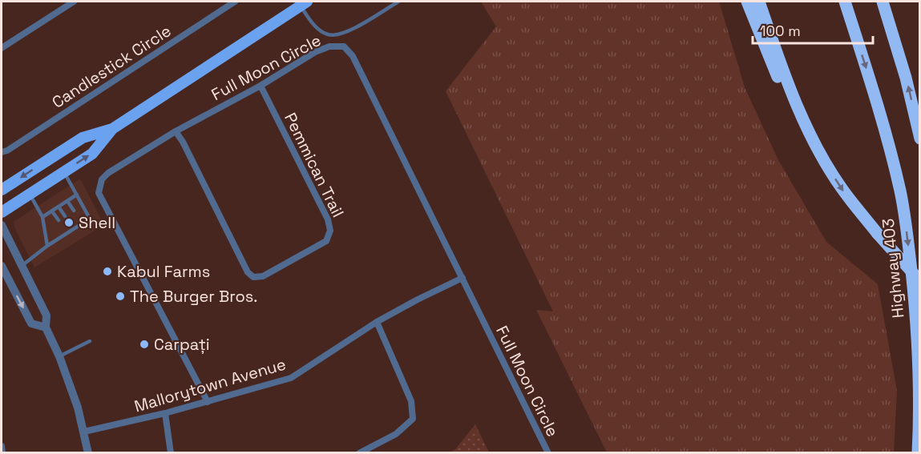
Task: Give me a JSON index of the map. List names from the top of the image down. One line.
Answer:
{"streets":{"highway":["Highway 403"],"street":["Candlestick Circle","Full Moon Circle","Pemmican Trail","Mallorytown Avenue"]},"crossings":[["Full Moon Circle","Pemmican Trail"],["Full Moon Circle","Mallorytown Avenue"]],"places":["Shell","Kabul Farms","The Burger Bros.","Carpați"],"scale_bar":"100 m"}
